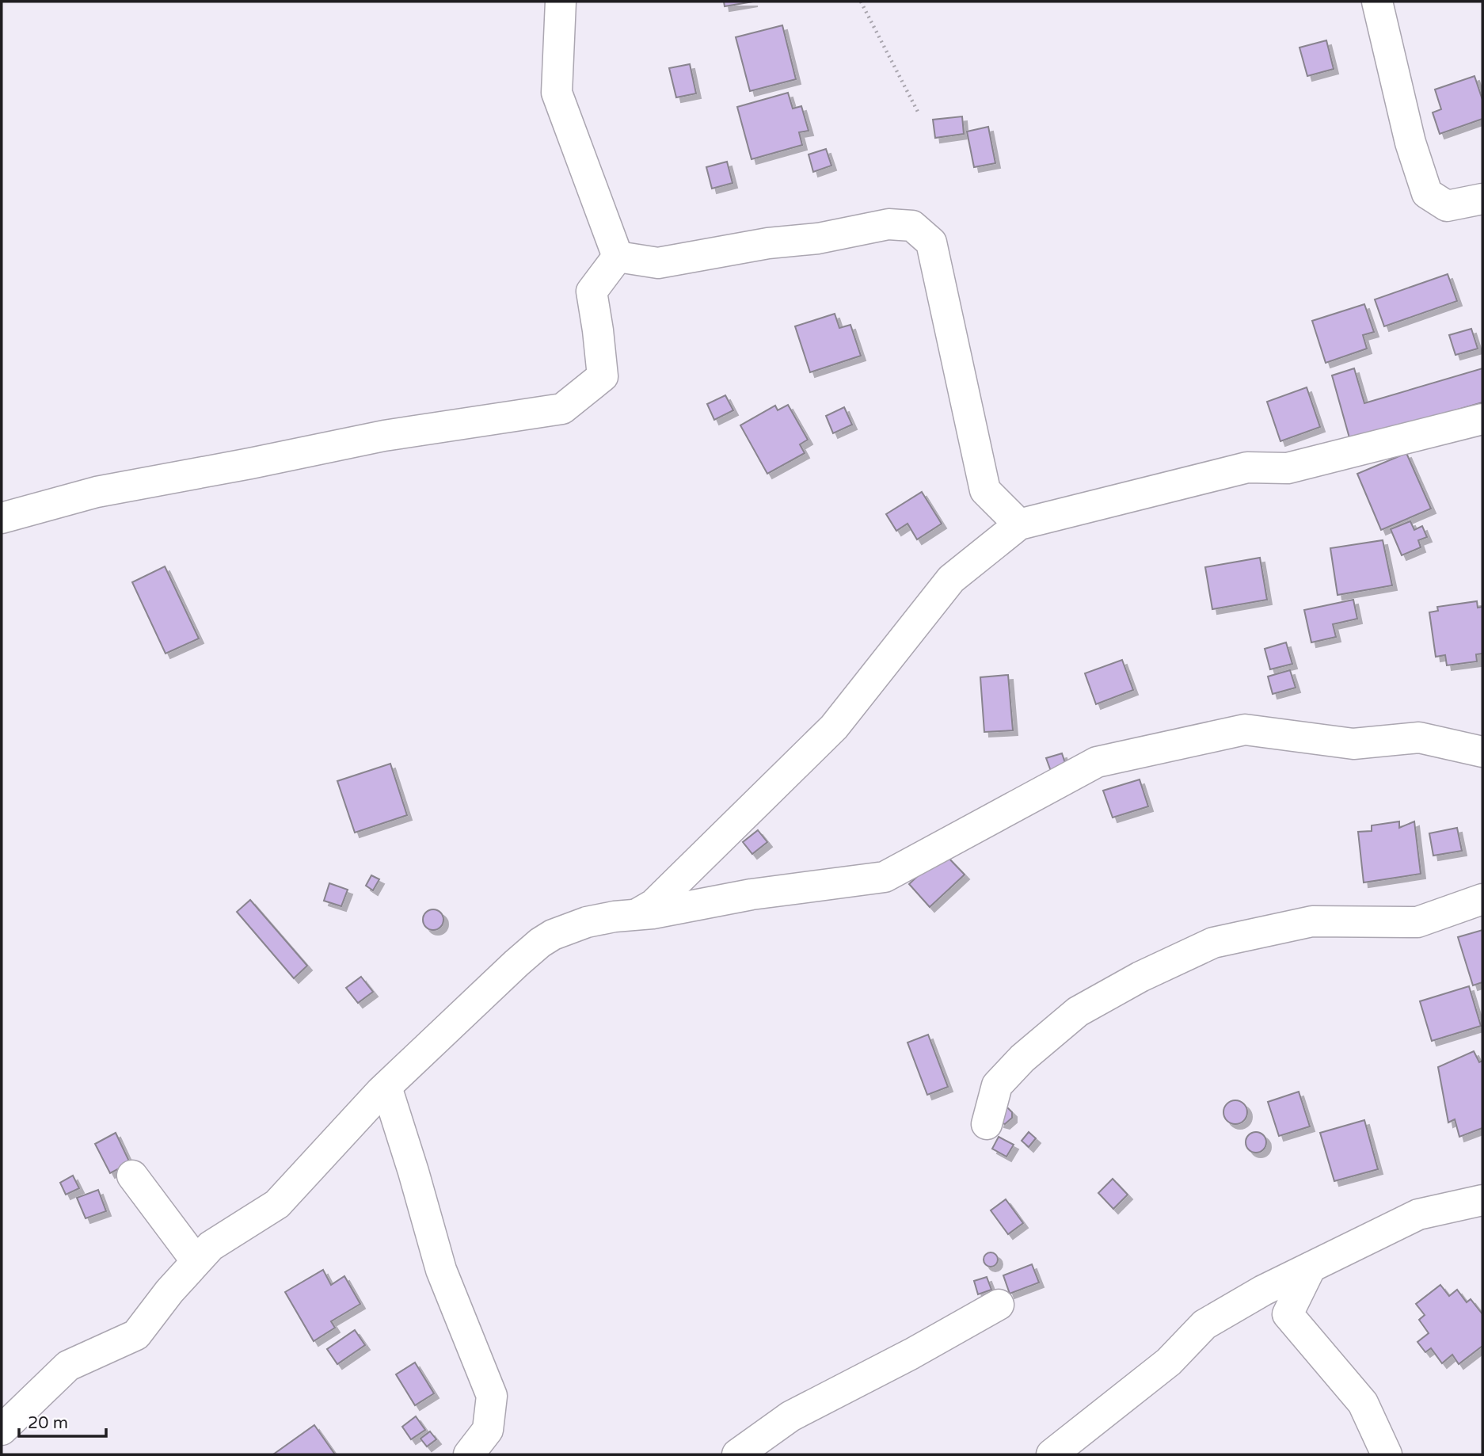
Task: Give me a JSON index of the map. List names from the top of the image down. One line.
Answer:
{"scale_bar":"20 m"}
